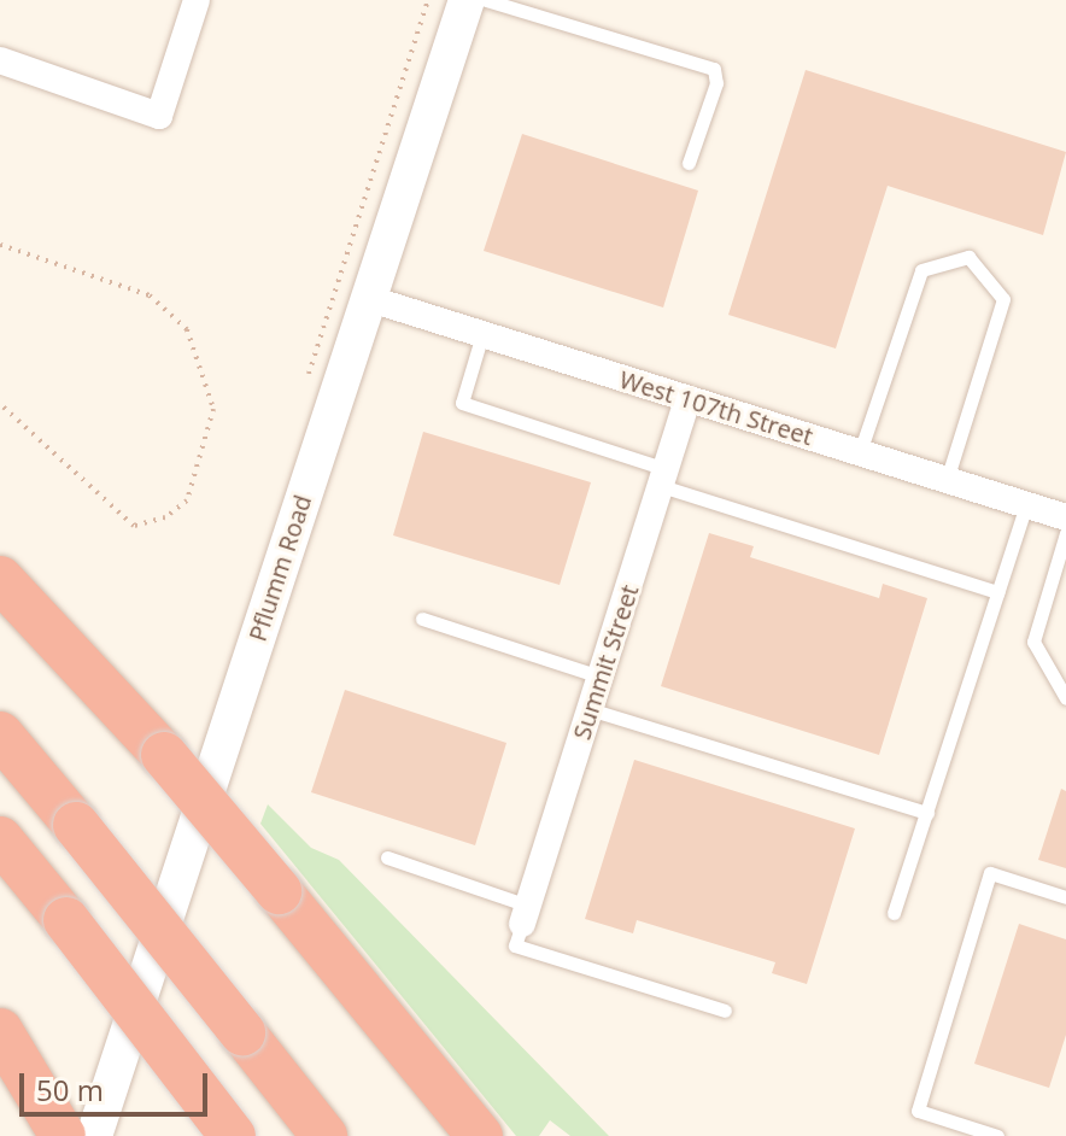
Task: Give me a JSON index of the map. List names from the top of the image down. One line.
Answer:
{"streets":{"main road":["Pflumm Road"],"street":["West 107th Street","Summit Street"]},"crossings":[["West 107th Street","Pflumm Road"],["West 107th Street","Summit Street"]],"scale_bar":"50 m"}
